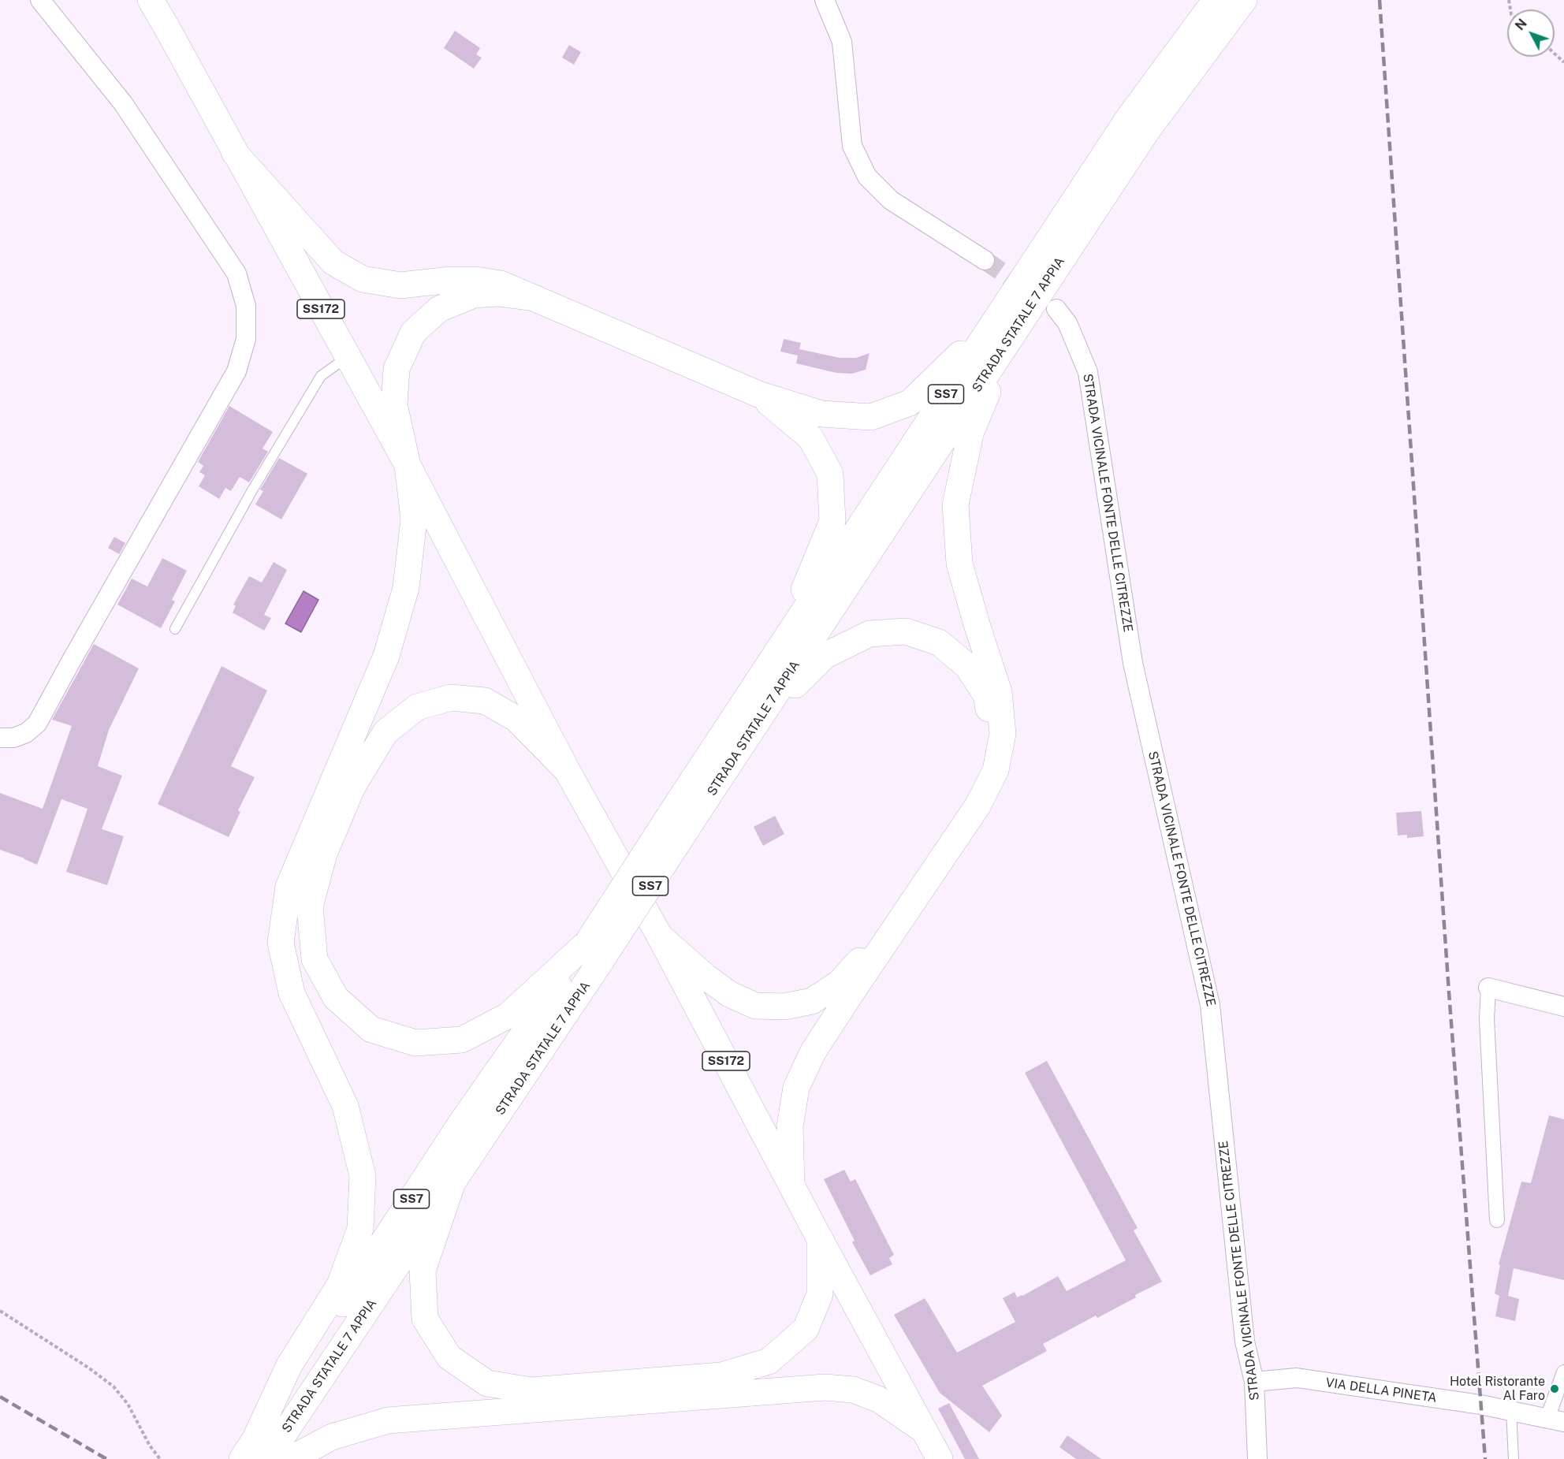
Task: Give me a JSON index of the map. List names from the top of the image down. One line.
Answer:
{"streets":{"main road":["SS172","STRADA STATALE 7 APPIA","SS7"],"street":["STRADA VICINALE FONTE DELLE CITREZZE","VIA DELLA PINETA"]},"crossings":[["STRADA VICINALE FONTE DELLE CITREZZE","VIA DELLA PINETA"]],"places":["Hotel Ristorante Al Faro"],"north":"top left"}
